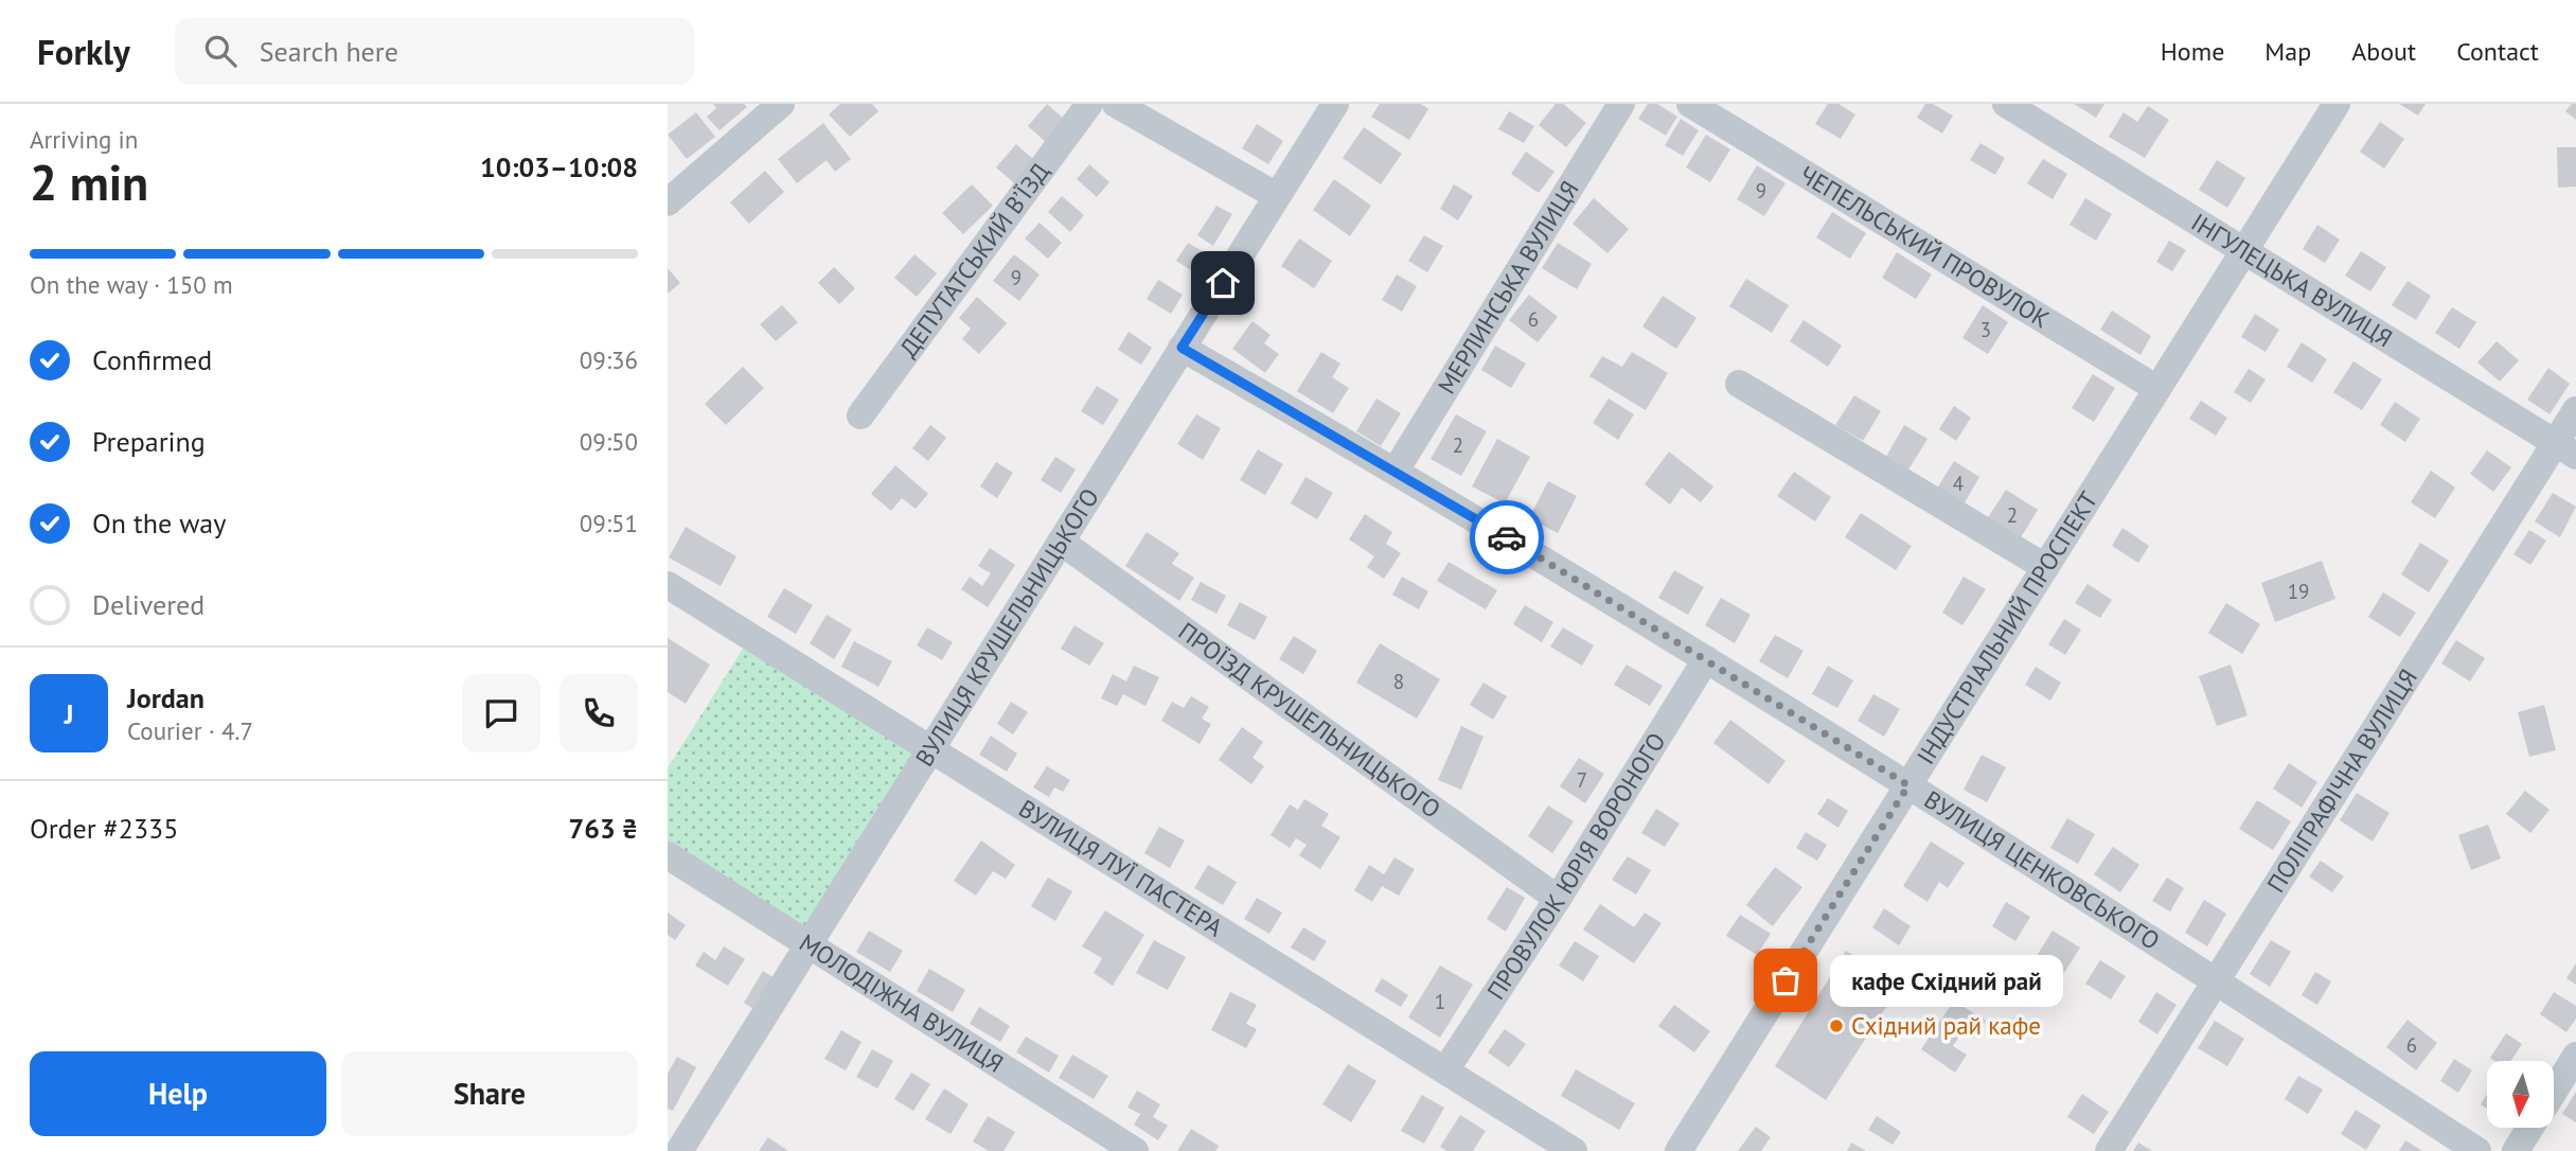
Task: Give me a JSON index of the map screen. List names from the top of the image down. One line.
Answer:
{"streets":{"street":["ЧЕПЕЛЬСЬКИЙ ПРОВУЛОК","ДЕПУТАТСЬКИЙ В’ЇЗД","ІНГУЛЕЦЬКА ВУЛИЦЯ","МЕРЛИНСЬКА ВУЛИЦЯ","ВУЛИЦЯ КРУШЕЛЬНИЦЬКОГО","ІНДУСТРІАЛЬНИЙ ПРОСПЕКТ","ПРОЇЗД КРУШЕЛЬНИЦЬКОГО","ПОЛІГРАФІЧНА ВУЛИЦЯ","ПРОВУЛОК ЮРІЯ ВОРОНОГО","ВУЛИЦЯ ЛУЇ ПАСТЕРА","ВУЛИЦЯ ЦЕНКОВСЬКОГО","МОЛОДІЖНА ВУЛИЦЯ"]},"crossings":[["ЧЕПЕЛЬСЬКИЙ ПРОВУЛОК","ІНДУСТРІАЛЬНИЙ ПРОСПЕКТ"],["ІНГУЛЕЦЬКА ВУЛИЦЯ","ІНДУСТРІАЛЬНИЙ ПРОСПЕКТ"],["ІНГУЛЕЦЬКА ВУЛИЦЯ","ПОЛІГРАФІЧНА ВУЛИЦЯ"],["МЕРЛИНСЬКА ВУЛИЦЯ","ВУЛИЦЯ ЦЕНКОВСЬКОГО"],["ВУЛИЦЯ КРУШЕЛЬНИЦЬКОГО","ПРОЇЗД КРУШЕЛЬНИЦЬКОГО"],["ВУЛИЦЯ КРУШЕЛЬНИЦЬКОГО","ВУЛИЦЯ ЛУЇ ПАСТЕРА"],["ВУЛИЦЯ КРУШЕЛЬНИЦЬКОГО","ВУЛИЦЯ ЦЕНКОВСЬКОГО"],["ВУЛИЦЯ КРУШЕЛЬНИЦЬКОГО","МОЛОДІЖНА ВУЛИЦЯ"],["ІНДУСТРІАЛЬНИЙ ПРОСПЕКТ","ВУЛИЦЯ ЦЕНКОВСЬКОГО"],["ПРОЇЗД КРУШЕЛЬНИЦЬКОГО","ПРОВУЛОК ЮРІЯ ВОРОНОГО"],["ПОЛІГРАФІЧНА ВУЛИЦЯ","ВУЛИЦЯ ЦЕНКОВСЬКОГО"],["ПРОВУЛОК ЮРІЯ ВОРОНОГО","ВУЛИЦЯ ЛУЇ ПАСТЕРА"],["ПРОВУЛОК ЮРІЯ ВОРОНОГО","ВУЛИЦЯ ЦЕНКОВСЬКОГО"]],"places":["кафе Східний рай","Східний рай кафе"],"house_numbers":["9","9","6","3","2","4","2","19","8","7","1","6"],"north":"bottom","page":{"header":"Forkly","search":"Search here","nav":["Home","Map","About","Contact"],"heading":["2 min","Arriving in","10:03–10:08"],"panel":["Jordan","Courier · 4.7","Order #2335","763 ₴"],"bar":"On the way · 150 m","list":[["Confirmed","09:36"],["Preparing","09:50"],["On the way","09:51"],"Delivered"],"round":"J","bubble":"кафе Східний рай","buttons":["Help","Share"]}}
